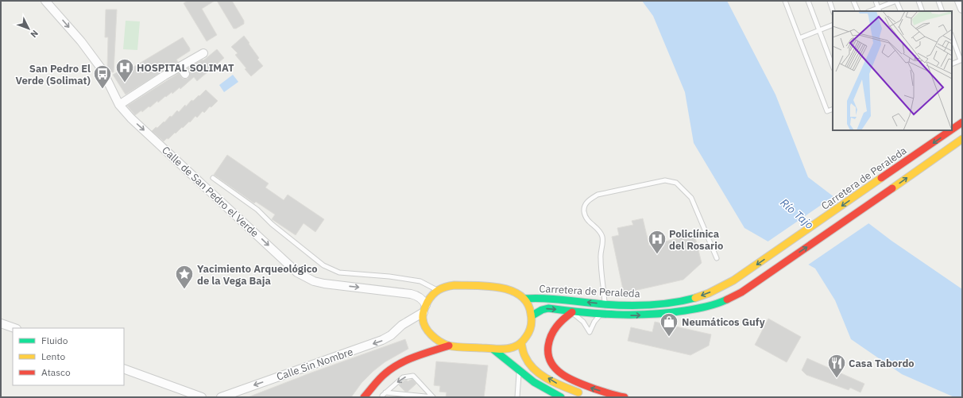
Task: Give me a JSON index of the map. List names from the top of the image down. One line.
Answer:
{"streets":{"main road":["Carretera de Peraleda"],"street":["Calle de San Pedro el Verde","Calle Sin Nombre"]},"crossings":[["Carretera de Peraleda","Calle de San Pedro el Verde"],["Carretera de Peraleda","Calle Sin Nombre"],["Calle de San Pedro el Verde","Calle Sin Nombre"]],"one_way":["Calle de San Pedro el Verde","Calle Sin Nombre"],"water":["Río Tajo"],"places":{"hospital":["HOSPITAL SOLIMAT","Policlínica del Rosario"],"bus stop":["San Pedro El Verde (Solimat)"],"place":["Yacimiento Arqueológico de la Vega Baja"],"shop":["Neumáticos Gufy"],"restaurant":["Casa Tabordo"]},"legend":["Fluido","Lento","Atasco"],"north":"bottom right"}
